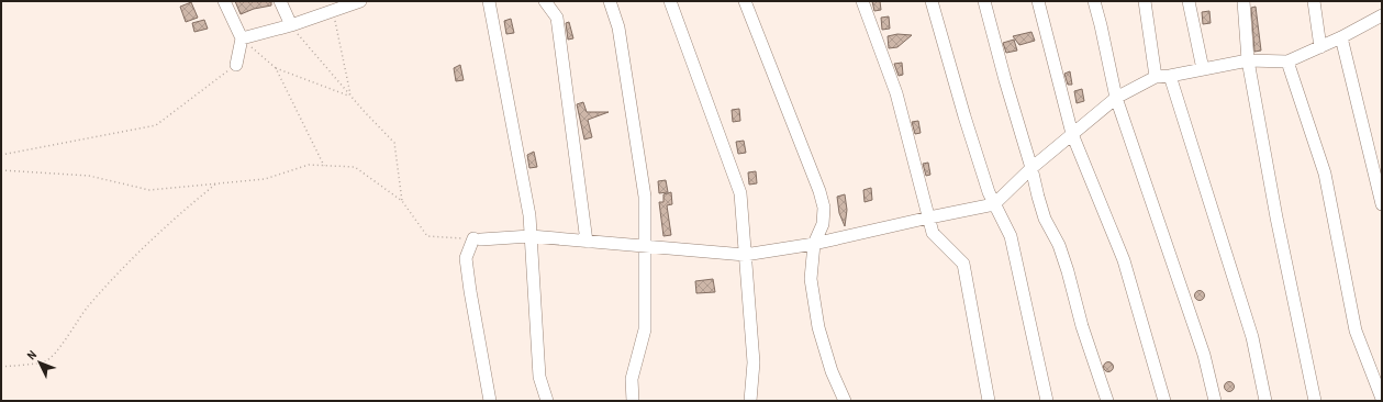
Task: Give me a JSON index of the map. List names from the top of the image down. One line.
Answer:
{"north":"top left"}
